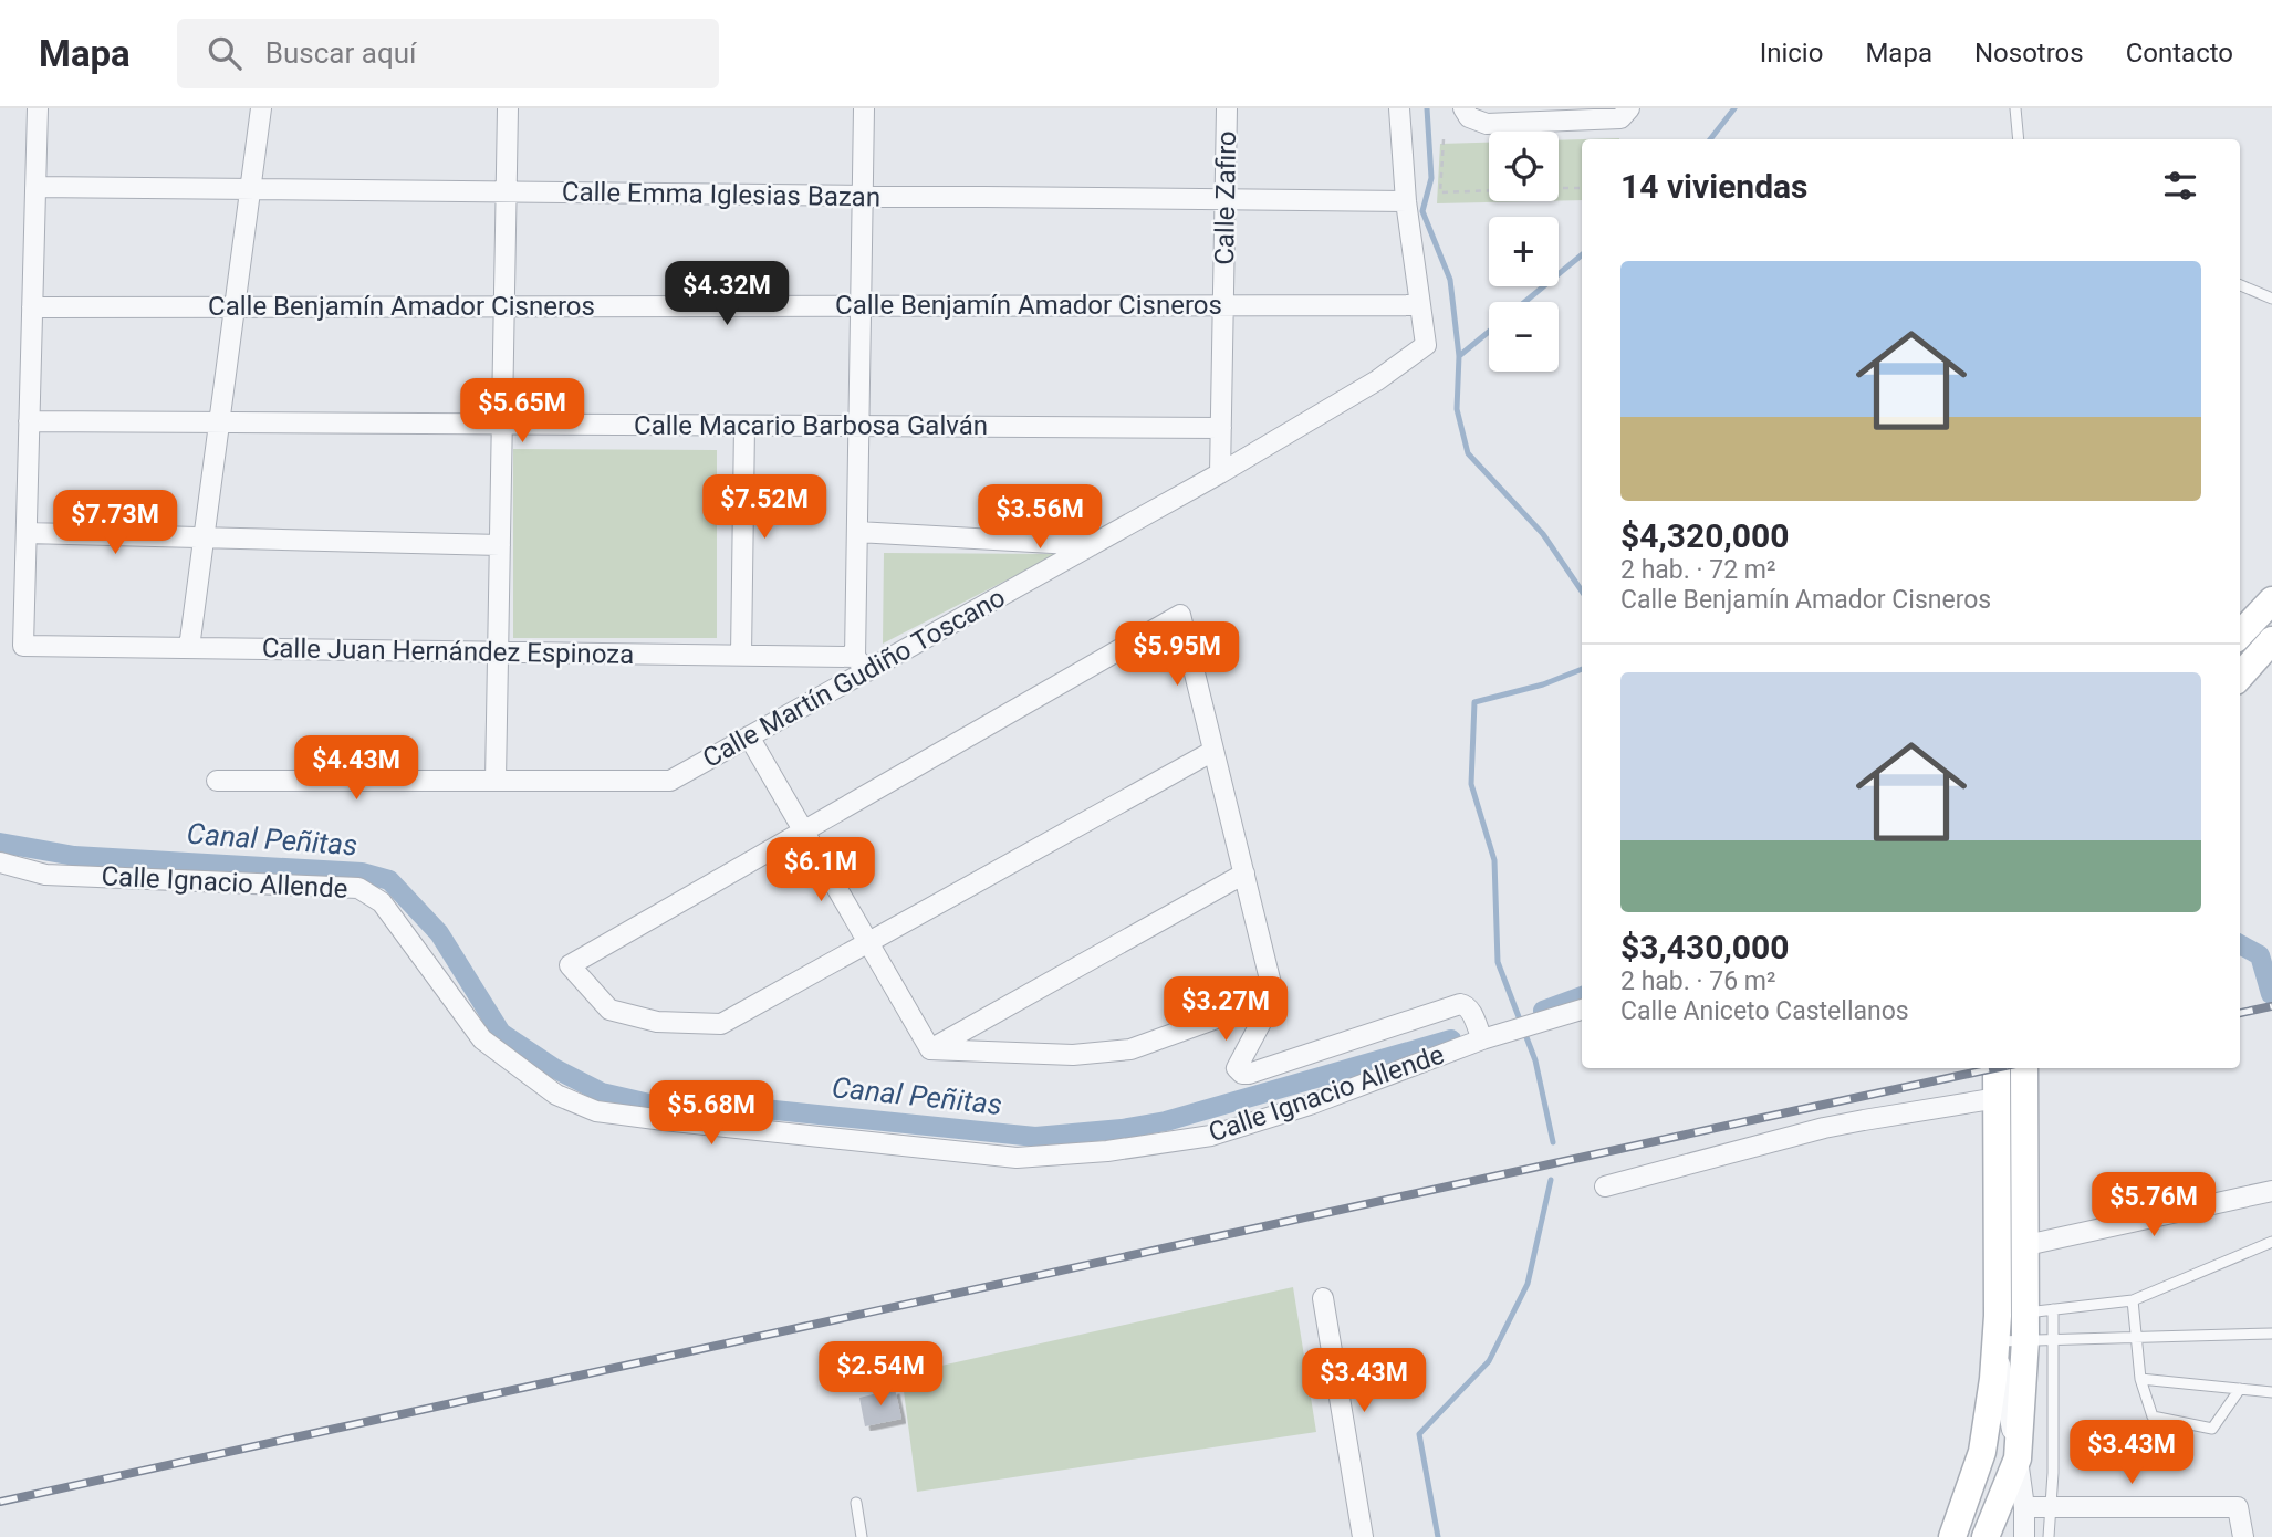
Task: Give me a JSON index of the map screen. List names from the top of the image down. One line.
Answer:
{"streets":{"street":["Calle Emma Iglesias Bazan","Calle Zafiro","Calle Benjamín Amador Cisneros","Calle Macario Barbosa Galván","Calle Juan Hernández Espinoza","Calle Martín Gudiño Toscano","Calle Ignacio Allende"]},"crossings":[["Calle Emma Iglesias Bazan","Calle Zafiro"],["Calle Zafiro","Calle Benjamín Amador Cisneros"],["Calle Zafiro","Calle Macario Barbosa Galván"],["Calle Zafiro","Calle Martín Gudiño Toscano"],["Calle Benjamín Amador Cisneros","Calle Martín Gudiño Toscano"],["Calle Juan Hernández Espinoza","Calle Martín Gudiño Toscano"]],"water":["Canal Peñitas"],"page":{"header":"Mapa","search":"Buscar aquí","nav":["Inicio","Mapa","Nosotros","Contacto"],"map_buttons":["+","−"],"heading":"14 viviendas","list":[{"name":"$4,320,000","note":"2 hab. · 72 m² · Calle Benjamín Amador Cisneros"},{"name":"$3,430,000","note":"2 hab. · 76 m² · Calle Aniceto Castellanos"}],"price":["$4.32M","$5.65M","$7.52M","$3.56M","$7.73M","$5.95M","$4.43M","$6.1M","$3.27M","$5.68M","$5.76M","$2.54M","$3.43M","$3.43M"]}}
